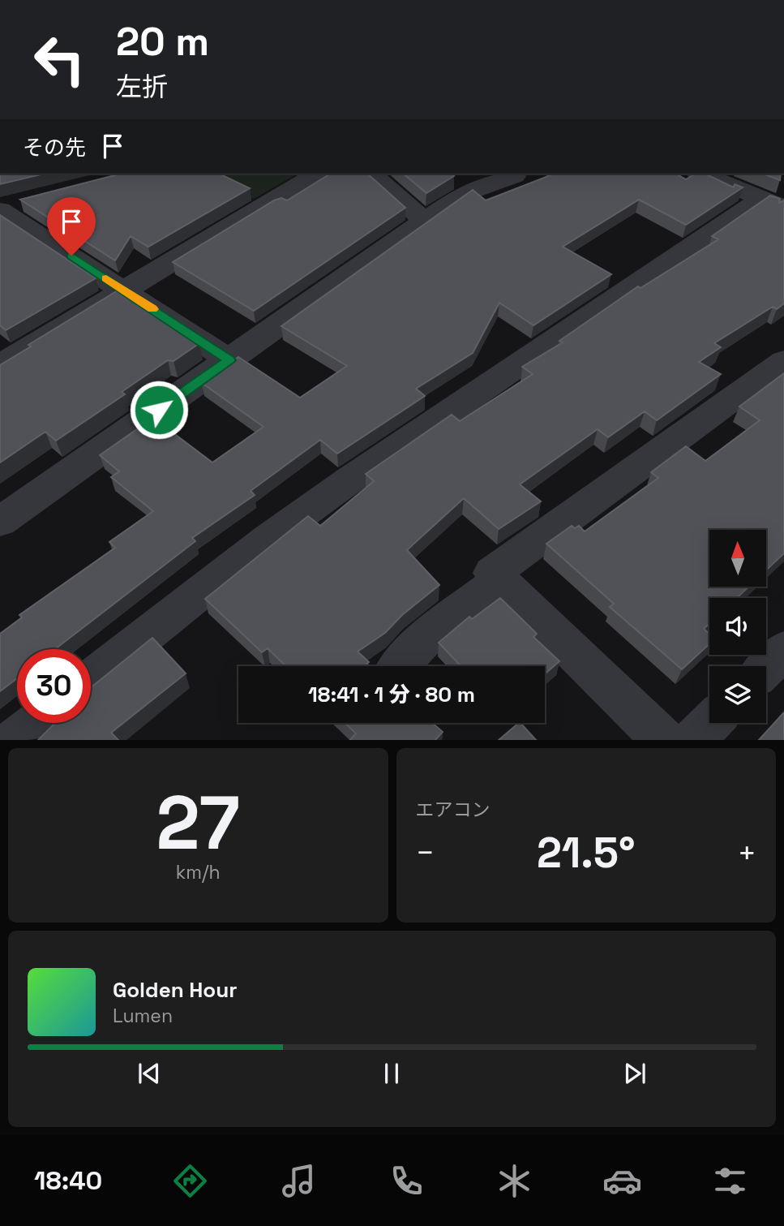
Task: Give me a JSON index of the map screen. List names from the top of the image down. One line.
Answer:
{"north":"top","page":{"turn":["20 m","左折"],"then":"その先","limit":"30","trip":"18:41 · 1 分 · 80 m","tile":[["27","km/h"],"エアコン"],"heat":["−","21.5°","+"],"song":["Golden Hour","Lumen"],"tabs":"18:40"}}
